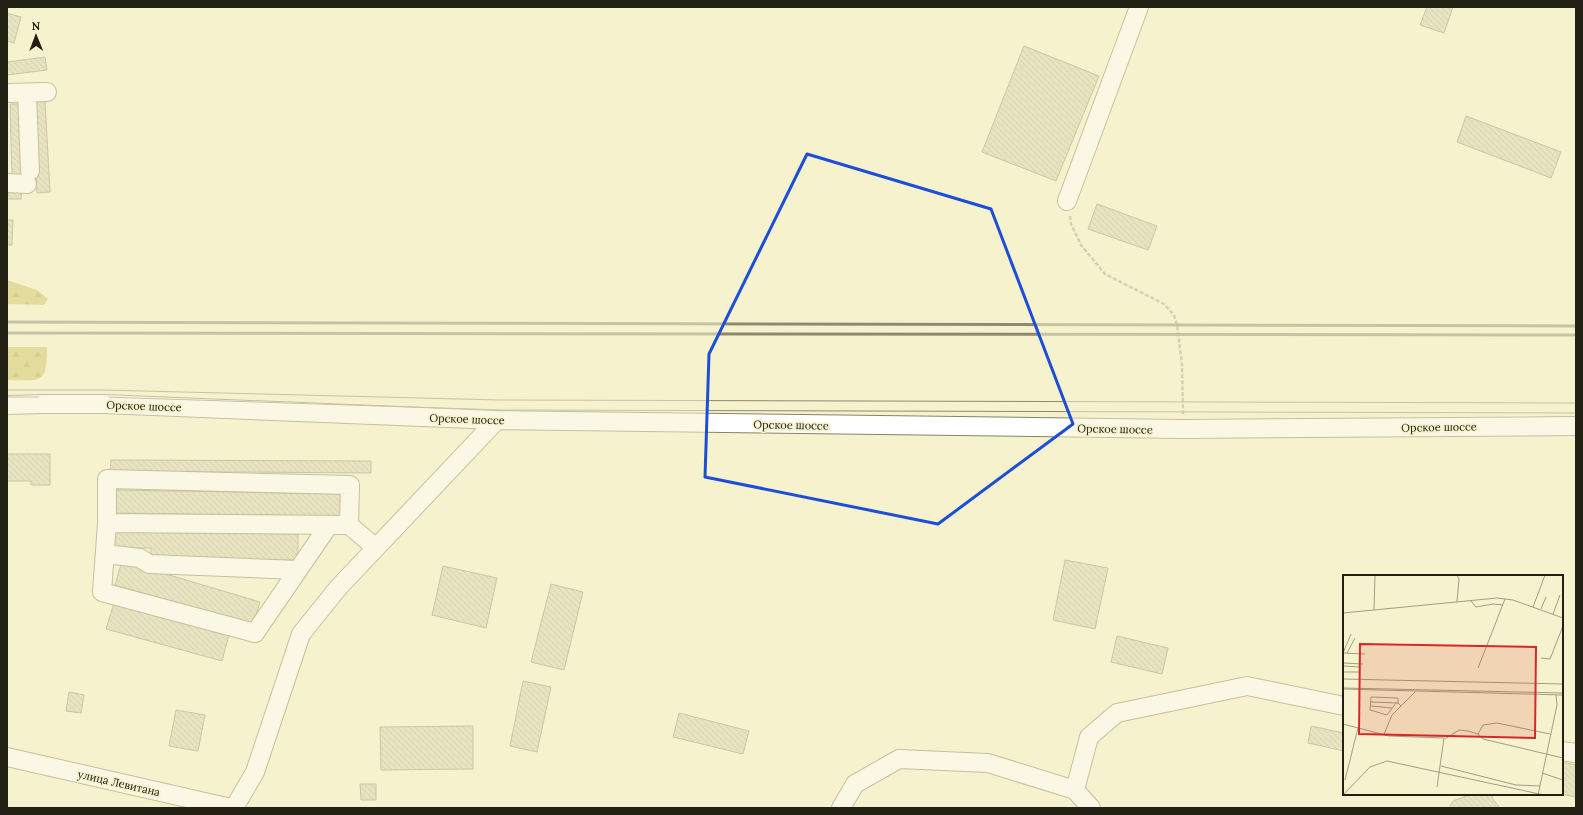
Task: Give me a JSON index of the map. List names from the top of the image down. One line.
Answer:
{"streets":{"street":["Орское шоссе","улица Левитана"]},"north":"top"}
